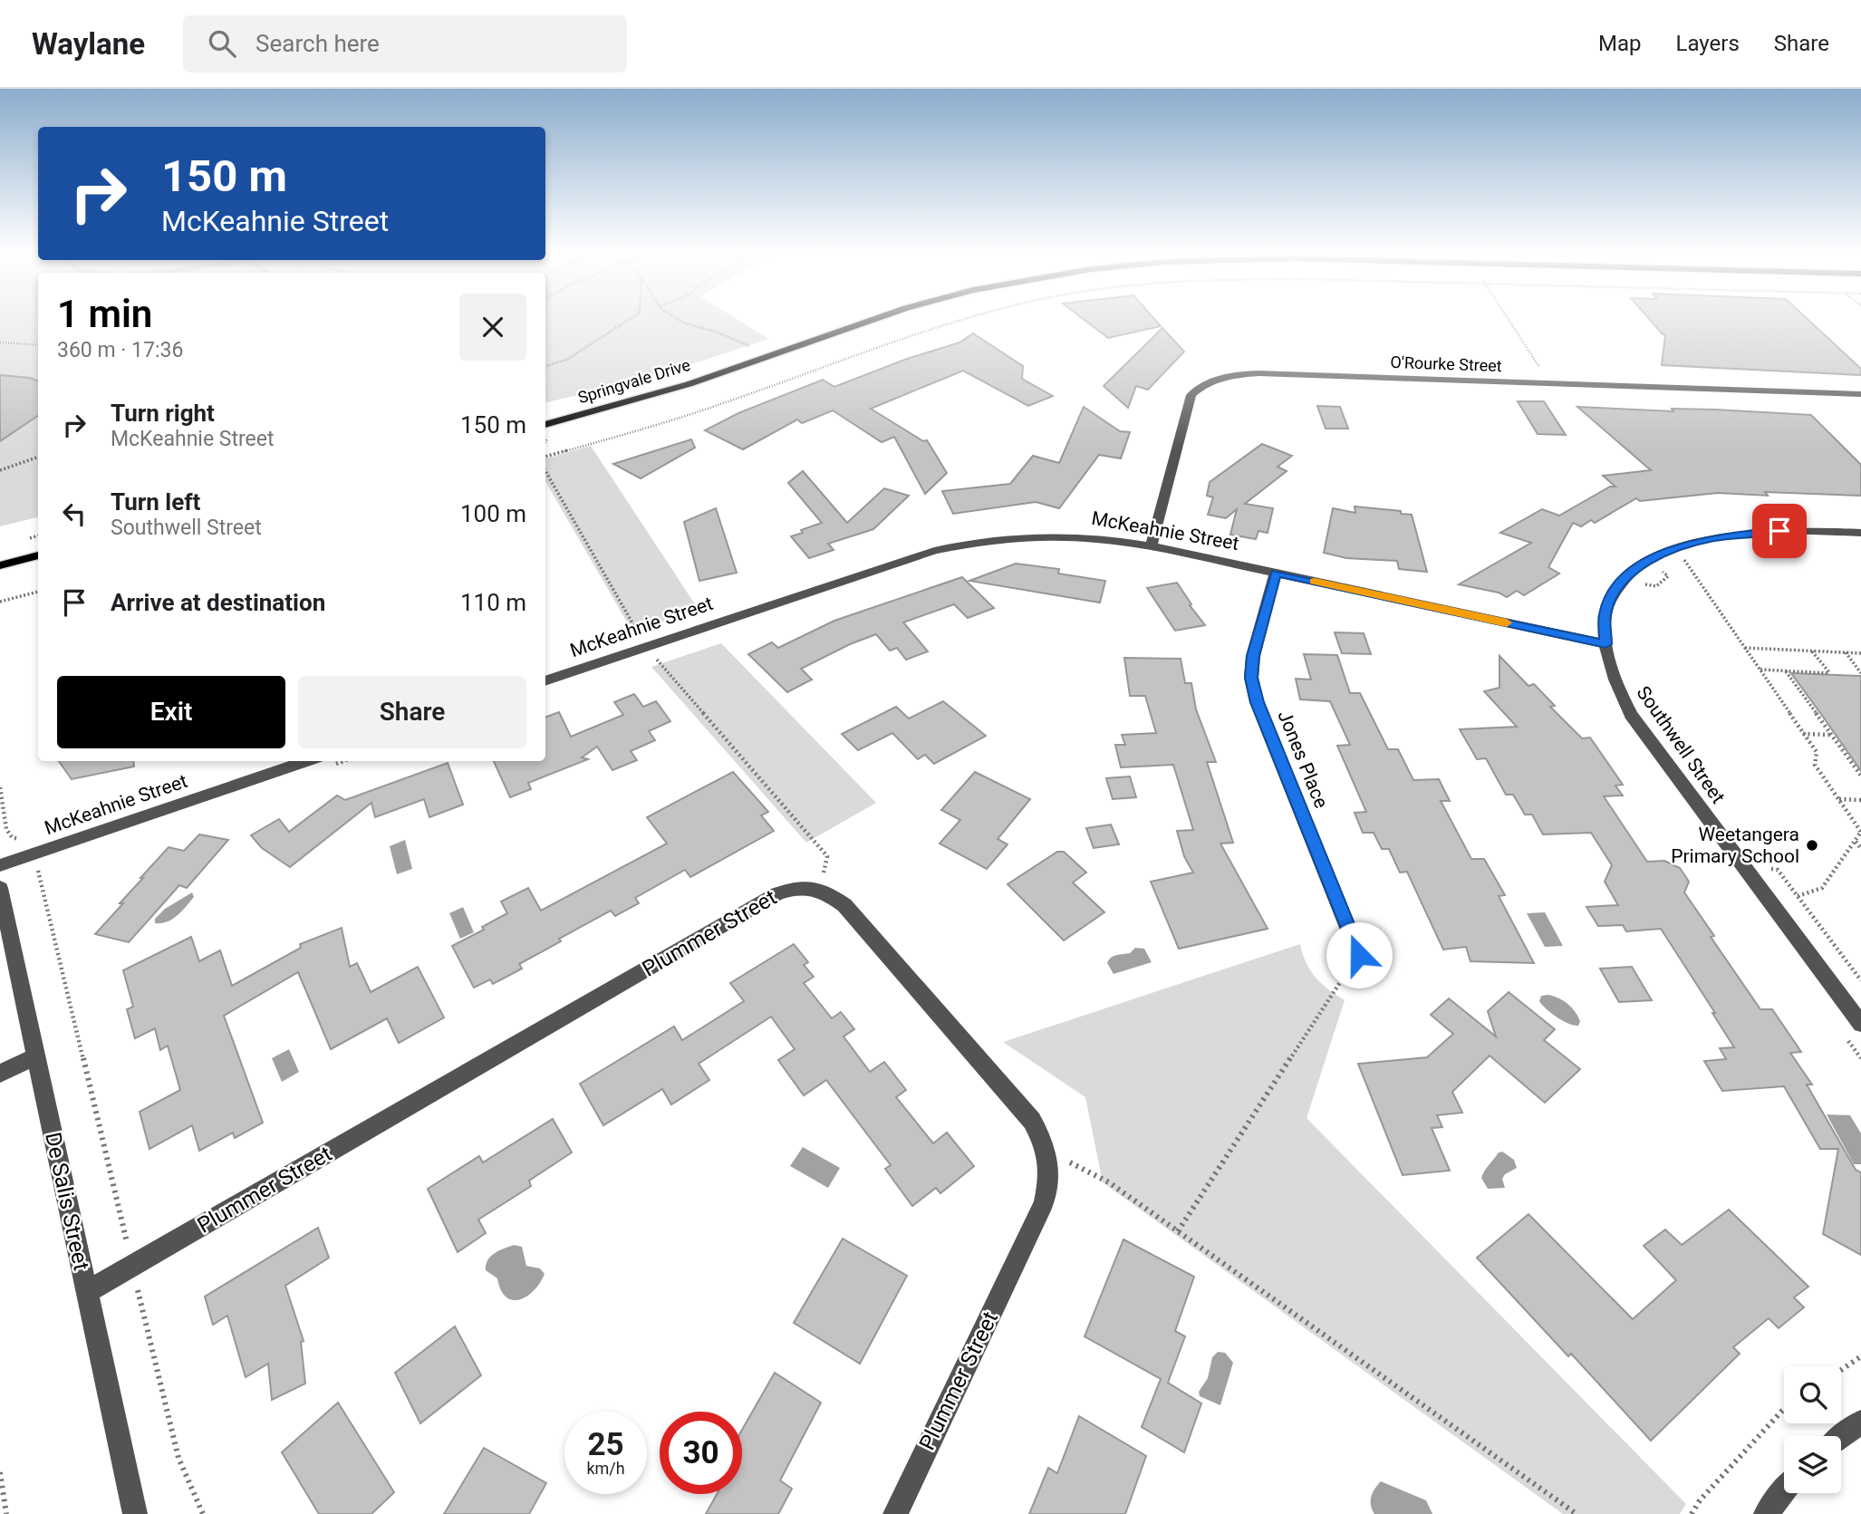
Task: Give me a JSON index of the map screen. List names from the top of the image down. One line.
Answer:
{"streets":{"main road":["Springvale Drive"],"street":["O'Rourke Street","McKeahnie Street","Southwell Street","Jones Place","Plummer Street","De Salis Street"]},"crossings":[["O'Rourke Street","McKeahnie Street"],["McKeahnie Street","Southwell Street"],["McKeahnie Street","Jones Place"],["Plummer Street","De Salis Street"]],"places":["Weetangera Primary School"],"page":{"header":"Waylane","search":"Search here","nav":["Map","Layers","Share"],"turn":["150 m","McKeahnie Street"],"heading":["1 min","360 m · 17:36"],"list":[{"name":"Turn right","note":"McKeahnie Street","value":"150 m"},{"name":"Turn left","note":"Southwell Street","value":"100 m"},{"name":"Arrive at destination","value":"110 m"}],"buttons":["Exit","Share"],"speed":"25 km/h","limit":"30"}}
